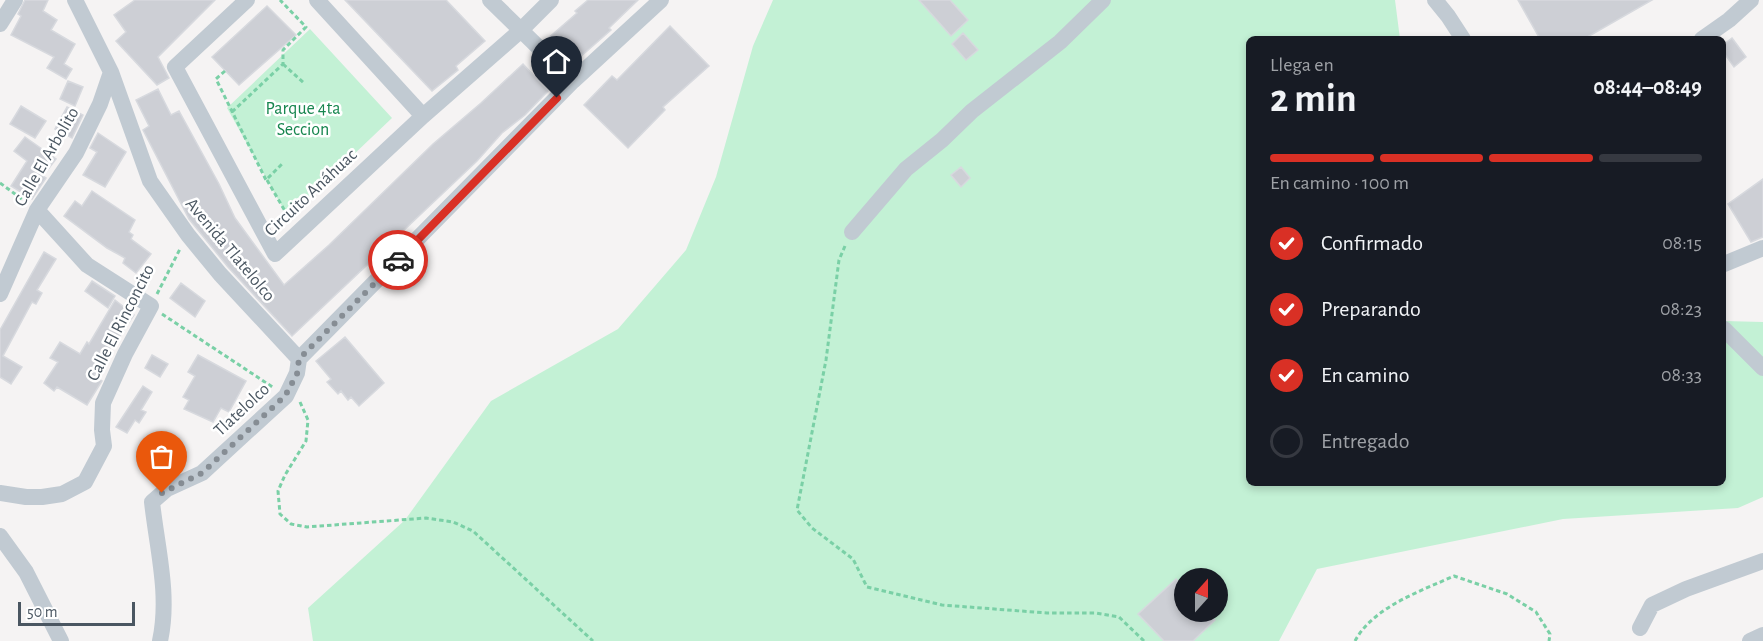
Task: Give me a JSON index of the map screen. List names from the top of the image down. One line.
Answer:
{"streets":{"street":["Calle El Arbolito","Circuito Anáhuac","Avenida Tlatelolco","Calle El Rinconcito","Tlatelolco"]},"crossings":[["Calle El Arbolito","Avenida Tlatelolco"],["Avenida Tlatelolco","Calle El Rinconcito"]],"parks":["Parque 4ta Seccion"],"scale_bar":"50 m","north":"top","page":{"heading":["2 min","Llega en","08:44–08:49"],"bar":"En camino · 100 m","list":[["Confirmado","08:15"],["Preparando","08:23"],["En camino","08:33"],"Entregado"],"scale":"50 m"}}
